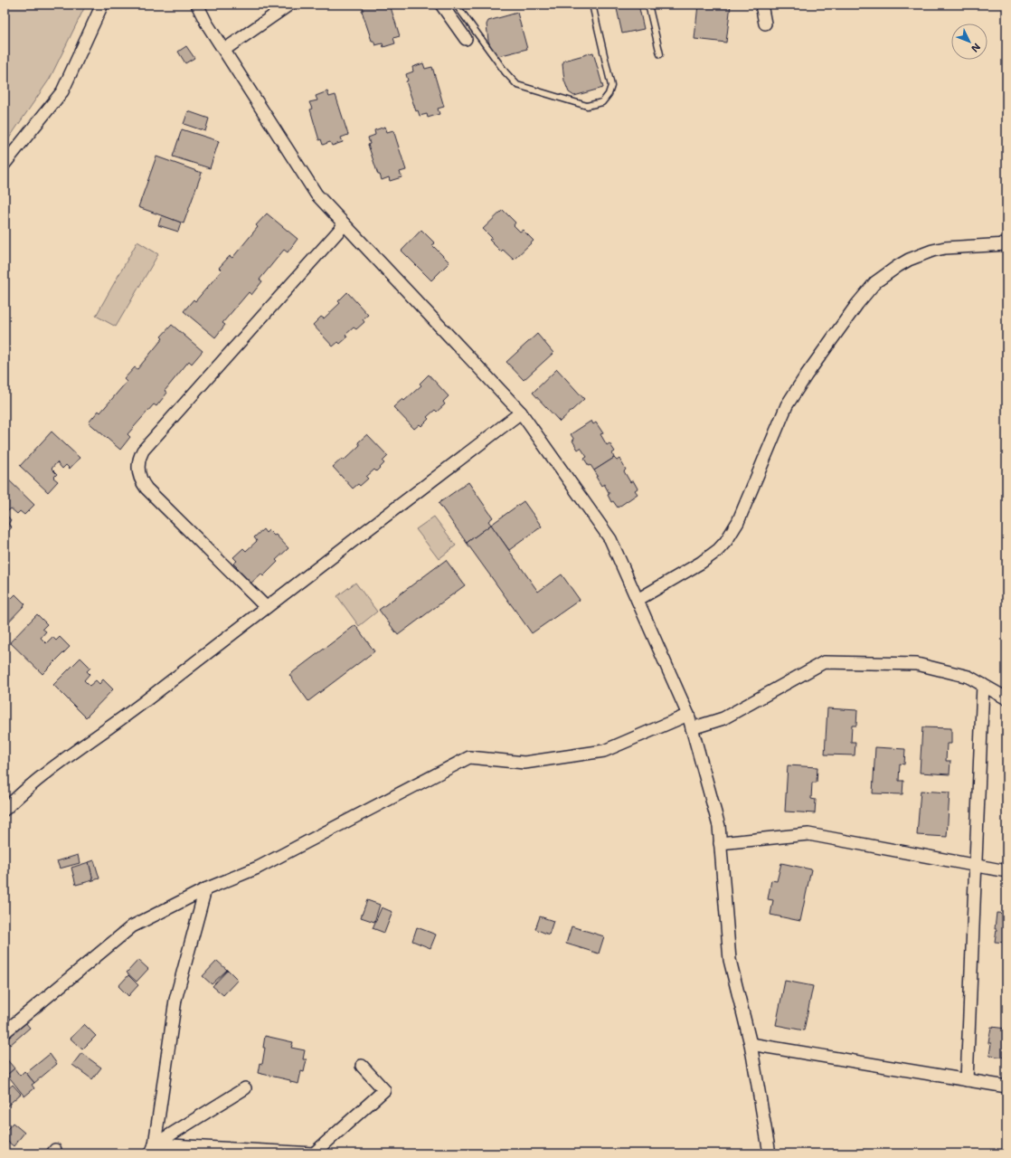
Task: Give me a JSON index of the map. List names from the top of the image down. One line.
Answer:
{"north":"bottom right"}
